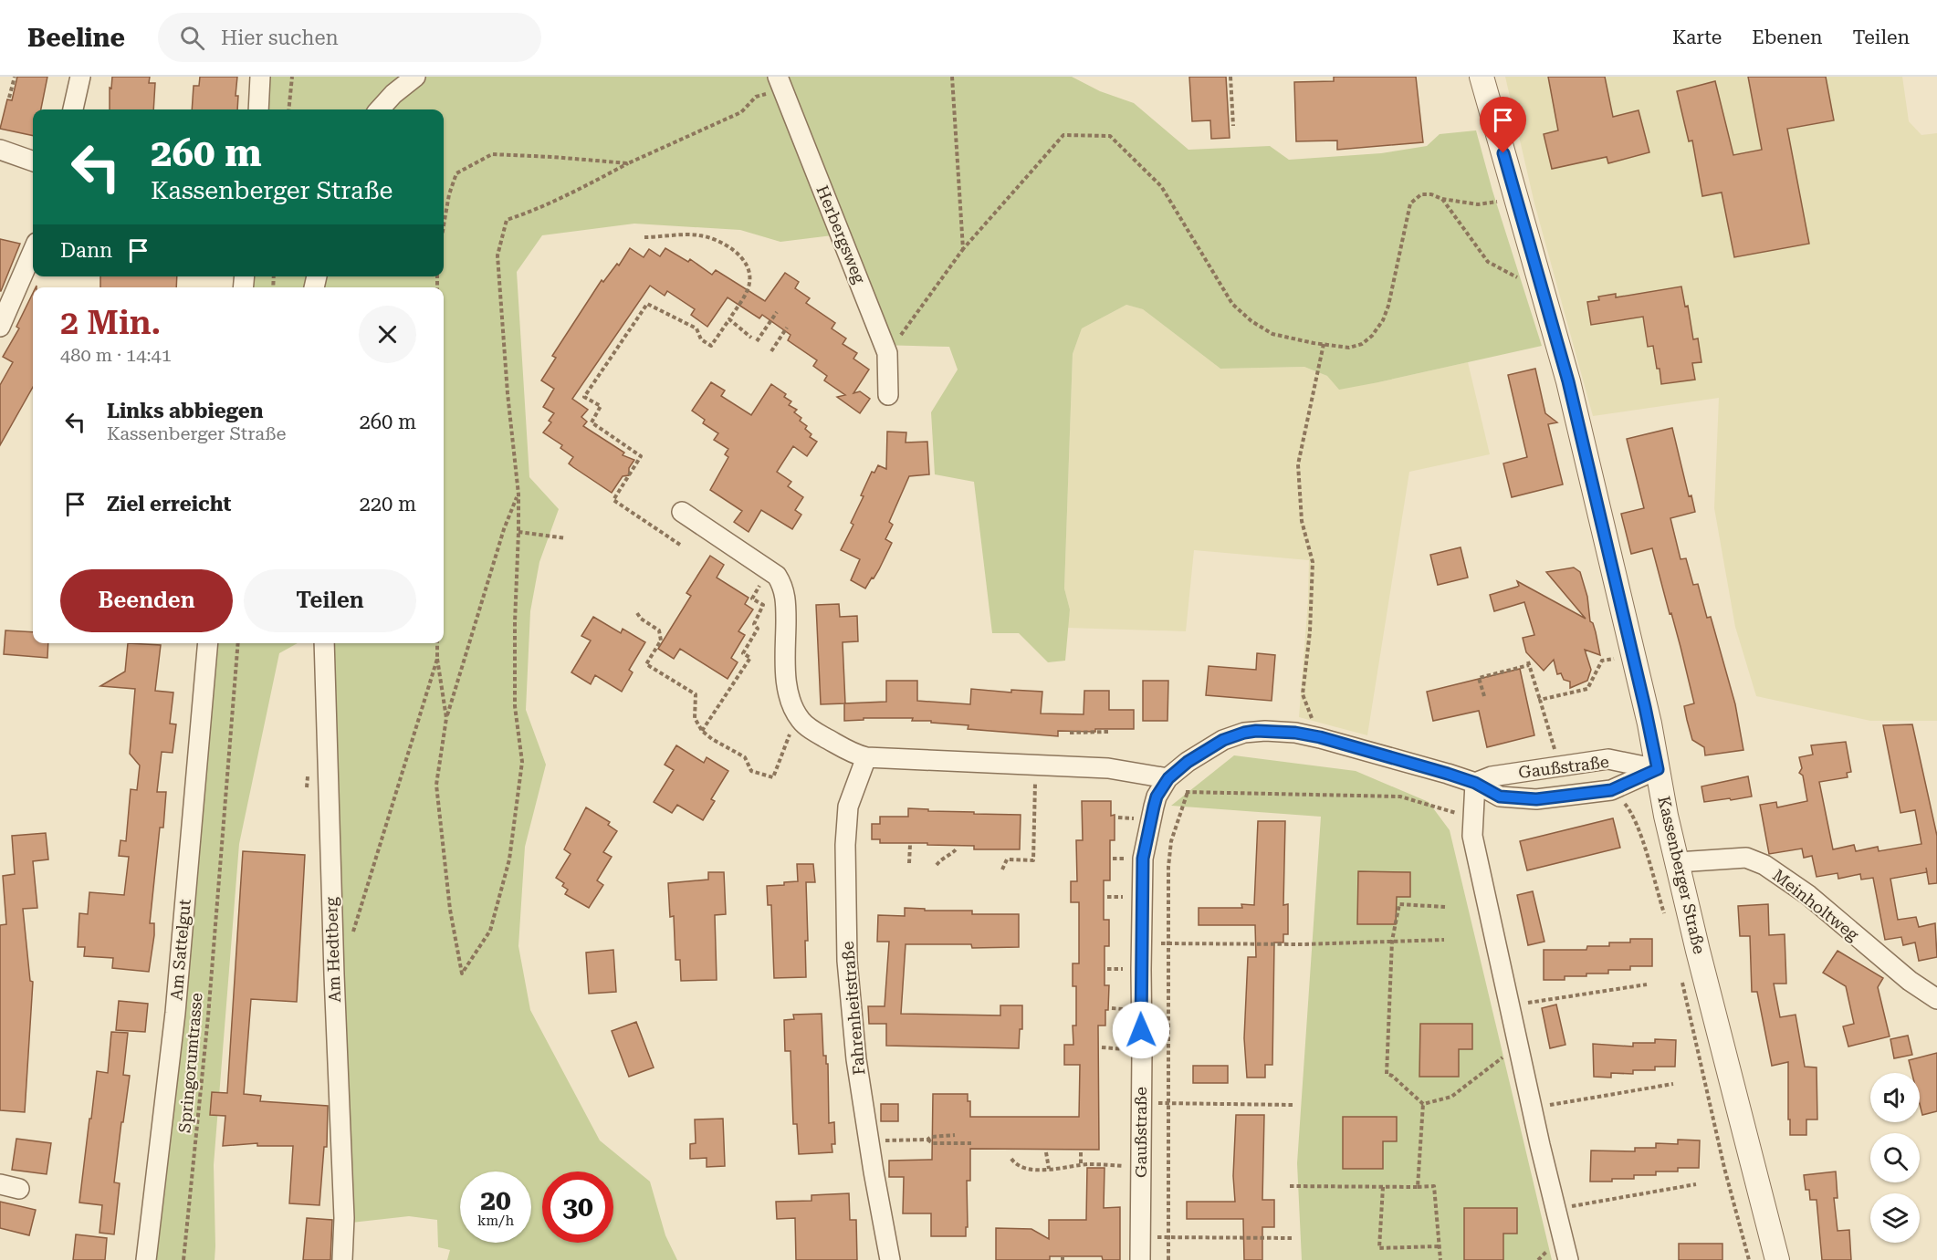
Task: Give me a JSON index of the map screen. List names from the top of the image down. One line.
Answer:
{"streets":{"street":["Herbergsweg","Gaußstraße","Kassenberger Straße","Meinholtweg","Am Sattelgut","Am Hedtberg","Fahrenheitstraße"],"path":["Springorumtrasse"]},"crossings":[["Gaußstraße","Kassenberger Straße"],["Kassenberger Straße","Meinholtweg"]],"page":{"header":"Beeline","search":"Hier suchen","nav":["Karte","Ebenen","Teilen"],"turn":["260 m","Kassenberger Straße"],"then":"Dann","heading":["2 Min.","480 m · 14:41"],"list":[{"name":"Links abbiegen","note":"Kassenberger Straße","value":"260 m"},{"name":"Ziel erreicht","value":"220 m"}],"buttons":["Beenden","Teilen"],"speed":"20 km/h","limit":"30"}}
